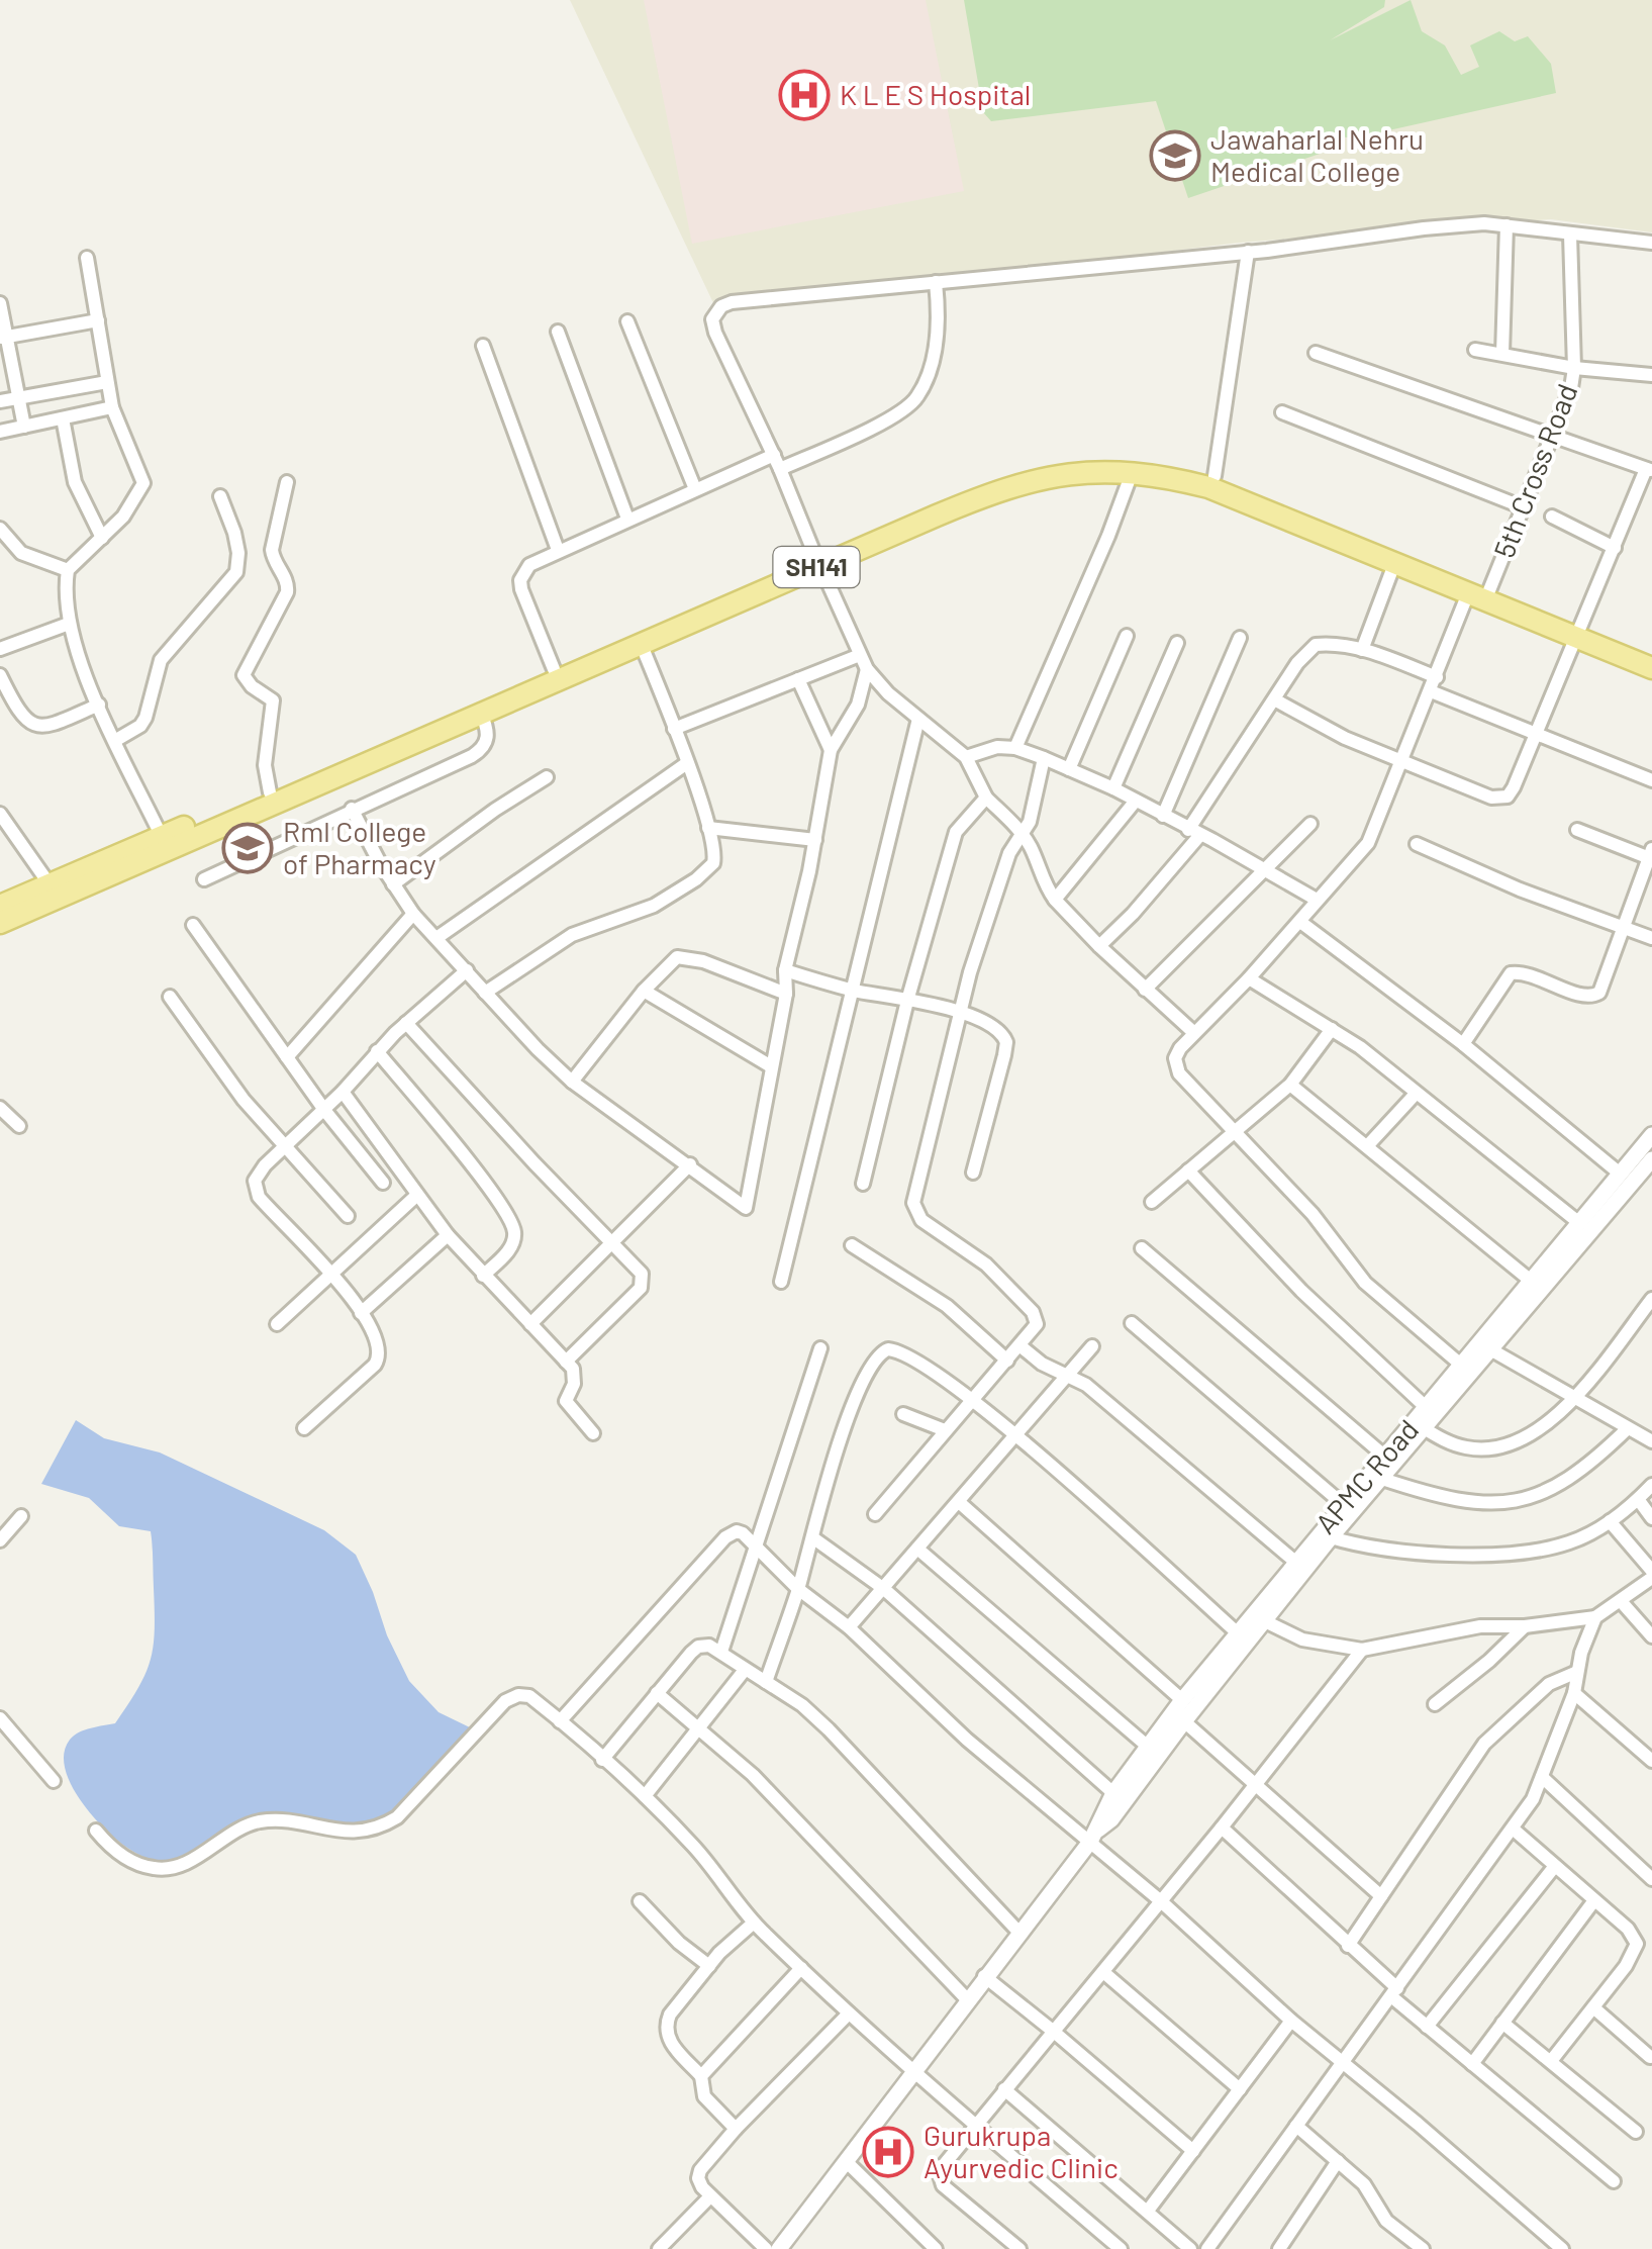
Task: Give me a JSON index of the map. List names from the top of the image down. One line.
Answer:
{"streets":{"main road":["SH141"],"street":["5th Cross Road","APMC Road"]},"crossings":[["5th Cross Road","SH141"]],"places":{"hospital":["K L E S Hospital","Gurukrupa Ayurvedic Clinic"],"school or university":["Jawaharlal Nehru Medical College","Rml College of Pharmacy"]}}
